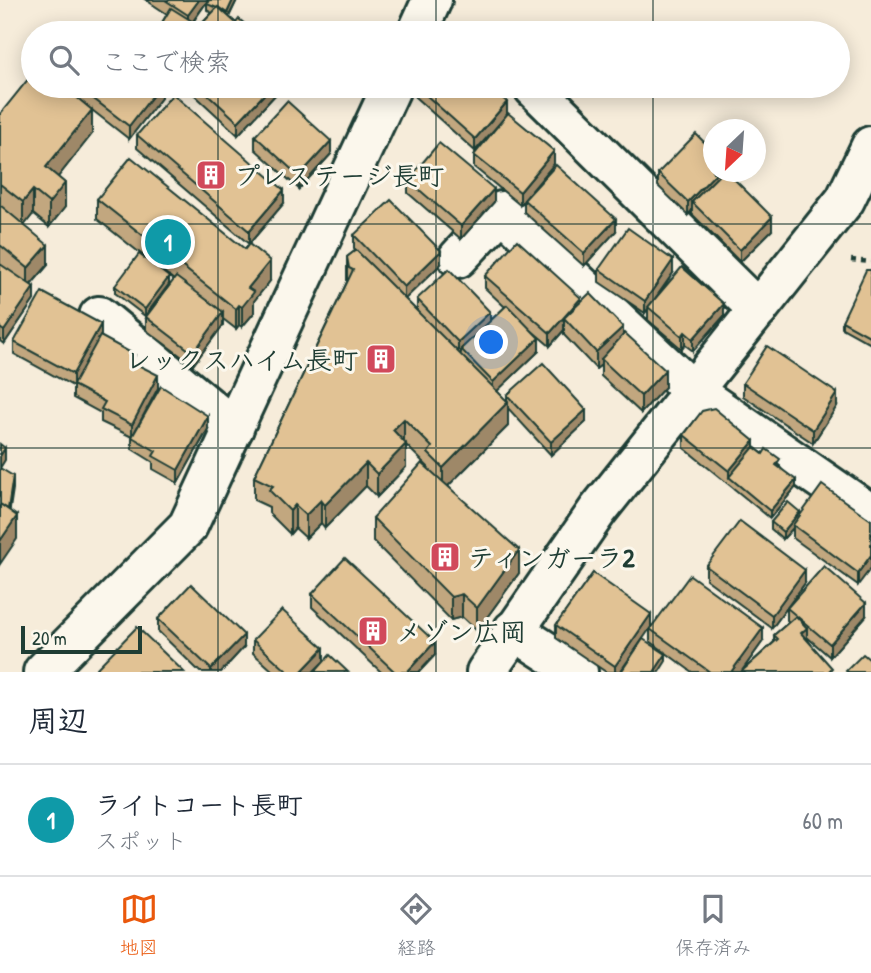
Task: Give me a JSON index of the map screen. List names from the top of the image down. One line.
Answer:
{"places":{"building":["プレステージ長町","レックスハイム長町","ティンガーラ2","メゾン広岡"]},"scale_bar":"20 m","north":"bottom left","page":{"search":"ここで検索","pins":"1","scale":"20 m","heading":"周辺","list":[{"mark":"1","name":"ライトコート長町","note":"スポット","value":"60 m"}],"nav":["地図","経路","保存済み"]}}
